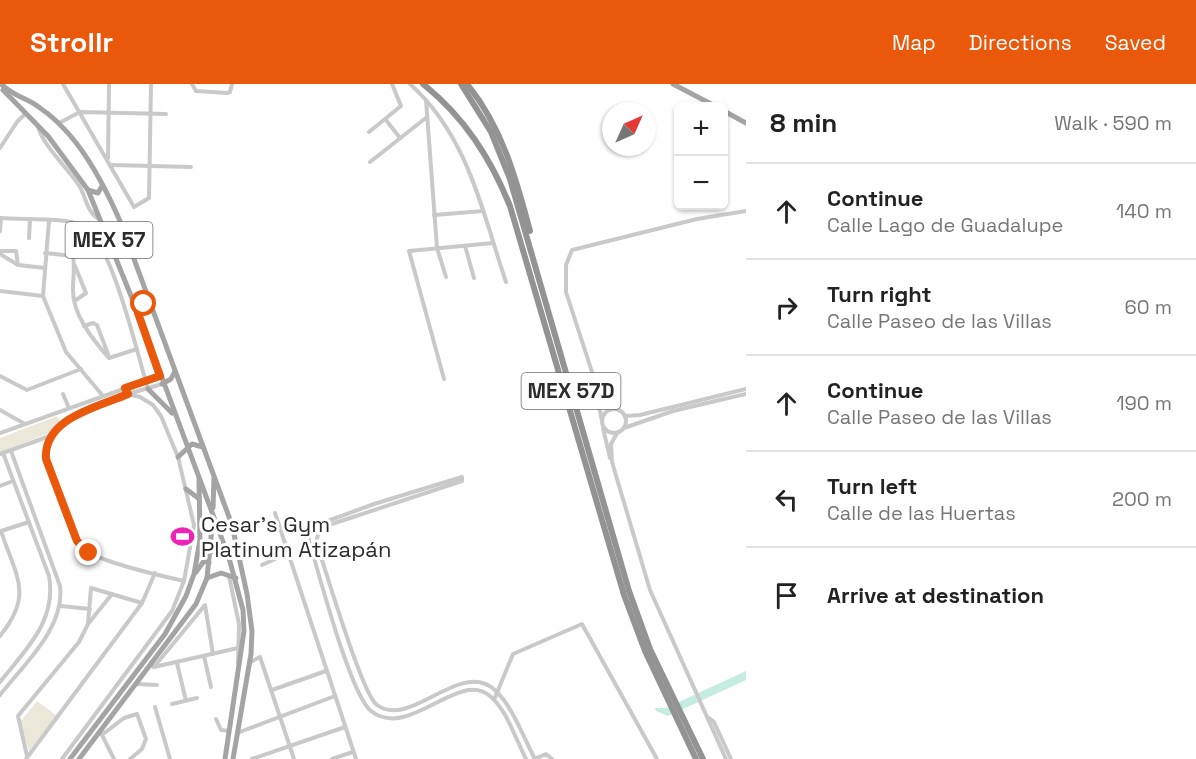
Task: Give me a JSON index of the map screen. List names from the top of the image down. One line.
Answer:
{"streets":{"highway":["MEX 57D"],"main road":["MEX 57"]},"places":{"sports":["Cesar's Gym Platinum Atizapán"]},"north":"top right","page":{"header":"Strollr","nav":["Map","Directions","Saved"],"heading":["8 min","Walk · 590 m"],"map_buttons":["+","−"],"list":[["Continue","Calle Lago de Guadalupe","140 m"],["Turn right","Calle Paseo de las Villas","60 m"],["Continue","Calle Paseo de las Villas","190 m"],["Turn left","Calle de las Huertas","200 m"],"Arrive at destination"]}}
